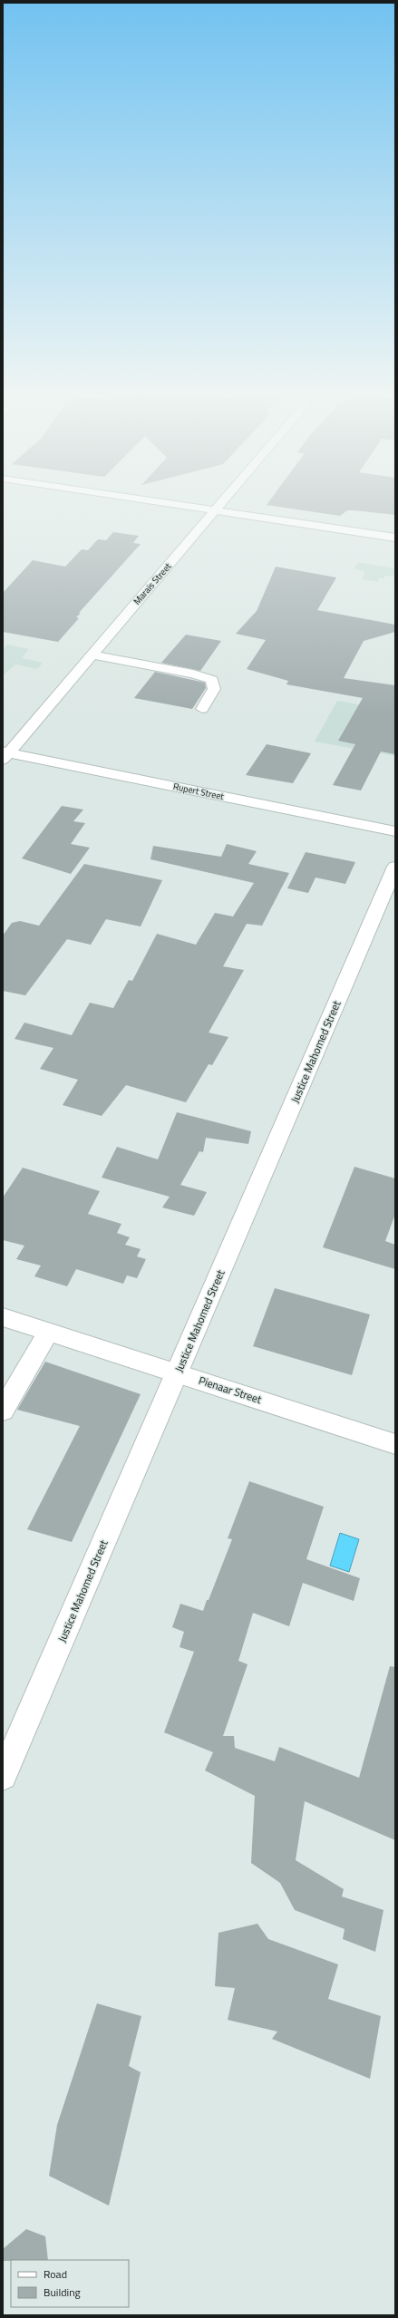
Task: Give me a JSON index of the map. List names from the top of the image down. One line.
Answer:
{"streets":{"main road":["Justice Mahomed Street"],"street":["Marais Street","Rupert Street","Pienaar Street"]},"crossings":[["Marais Street","Rupert Street"],["Justice Mahomed Street","Pienaar Street"]],"legend":["Road","Building"]}
